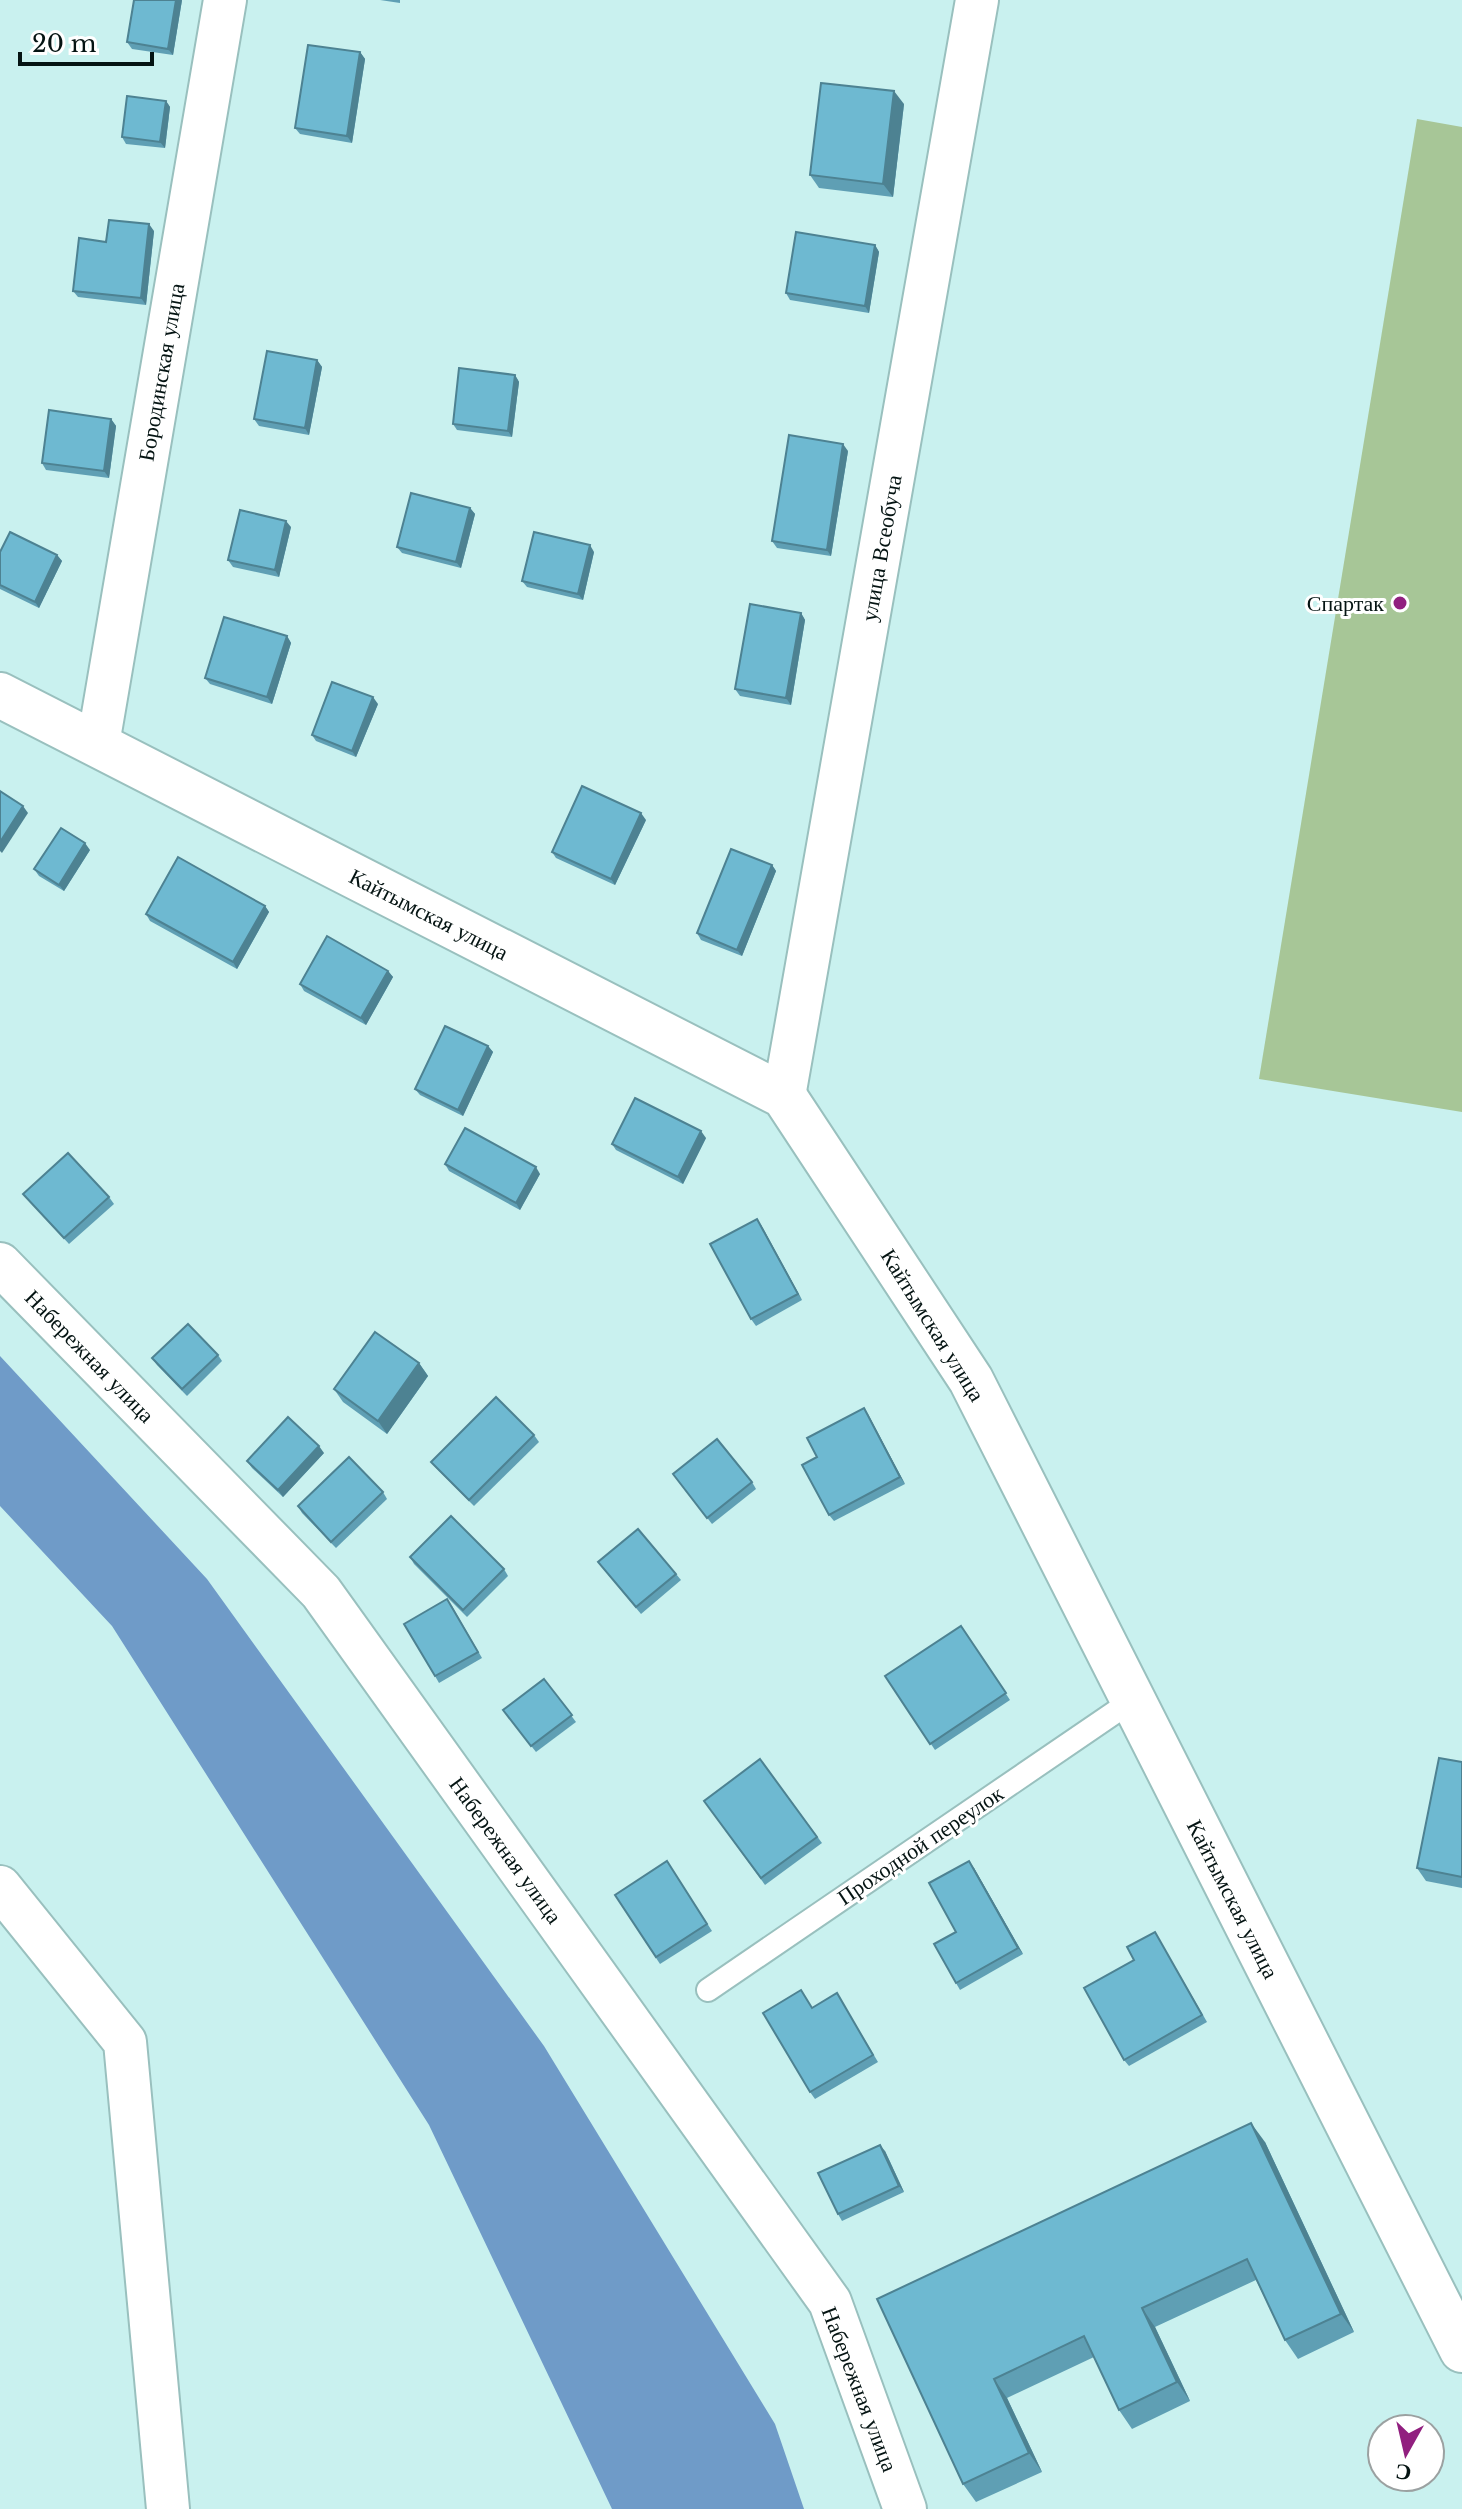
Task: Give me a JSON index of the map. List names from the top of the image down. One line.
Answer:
{"streets":{"street":["Бородинская улица","улица Всеобуча","Кайтымская улица","Набережная улица"],"lane":["Проходной переулок"]},"crossings":[["Бородинская улица","Кайтымская улица"],["улица Всеобуча","Кайтымская улица"],["Кайтымская улица","Проходной переулок"]],"places":["Спартак"],"scale_bar":"20 m","north":"bottom"}
